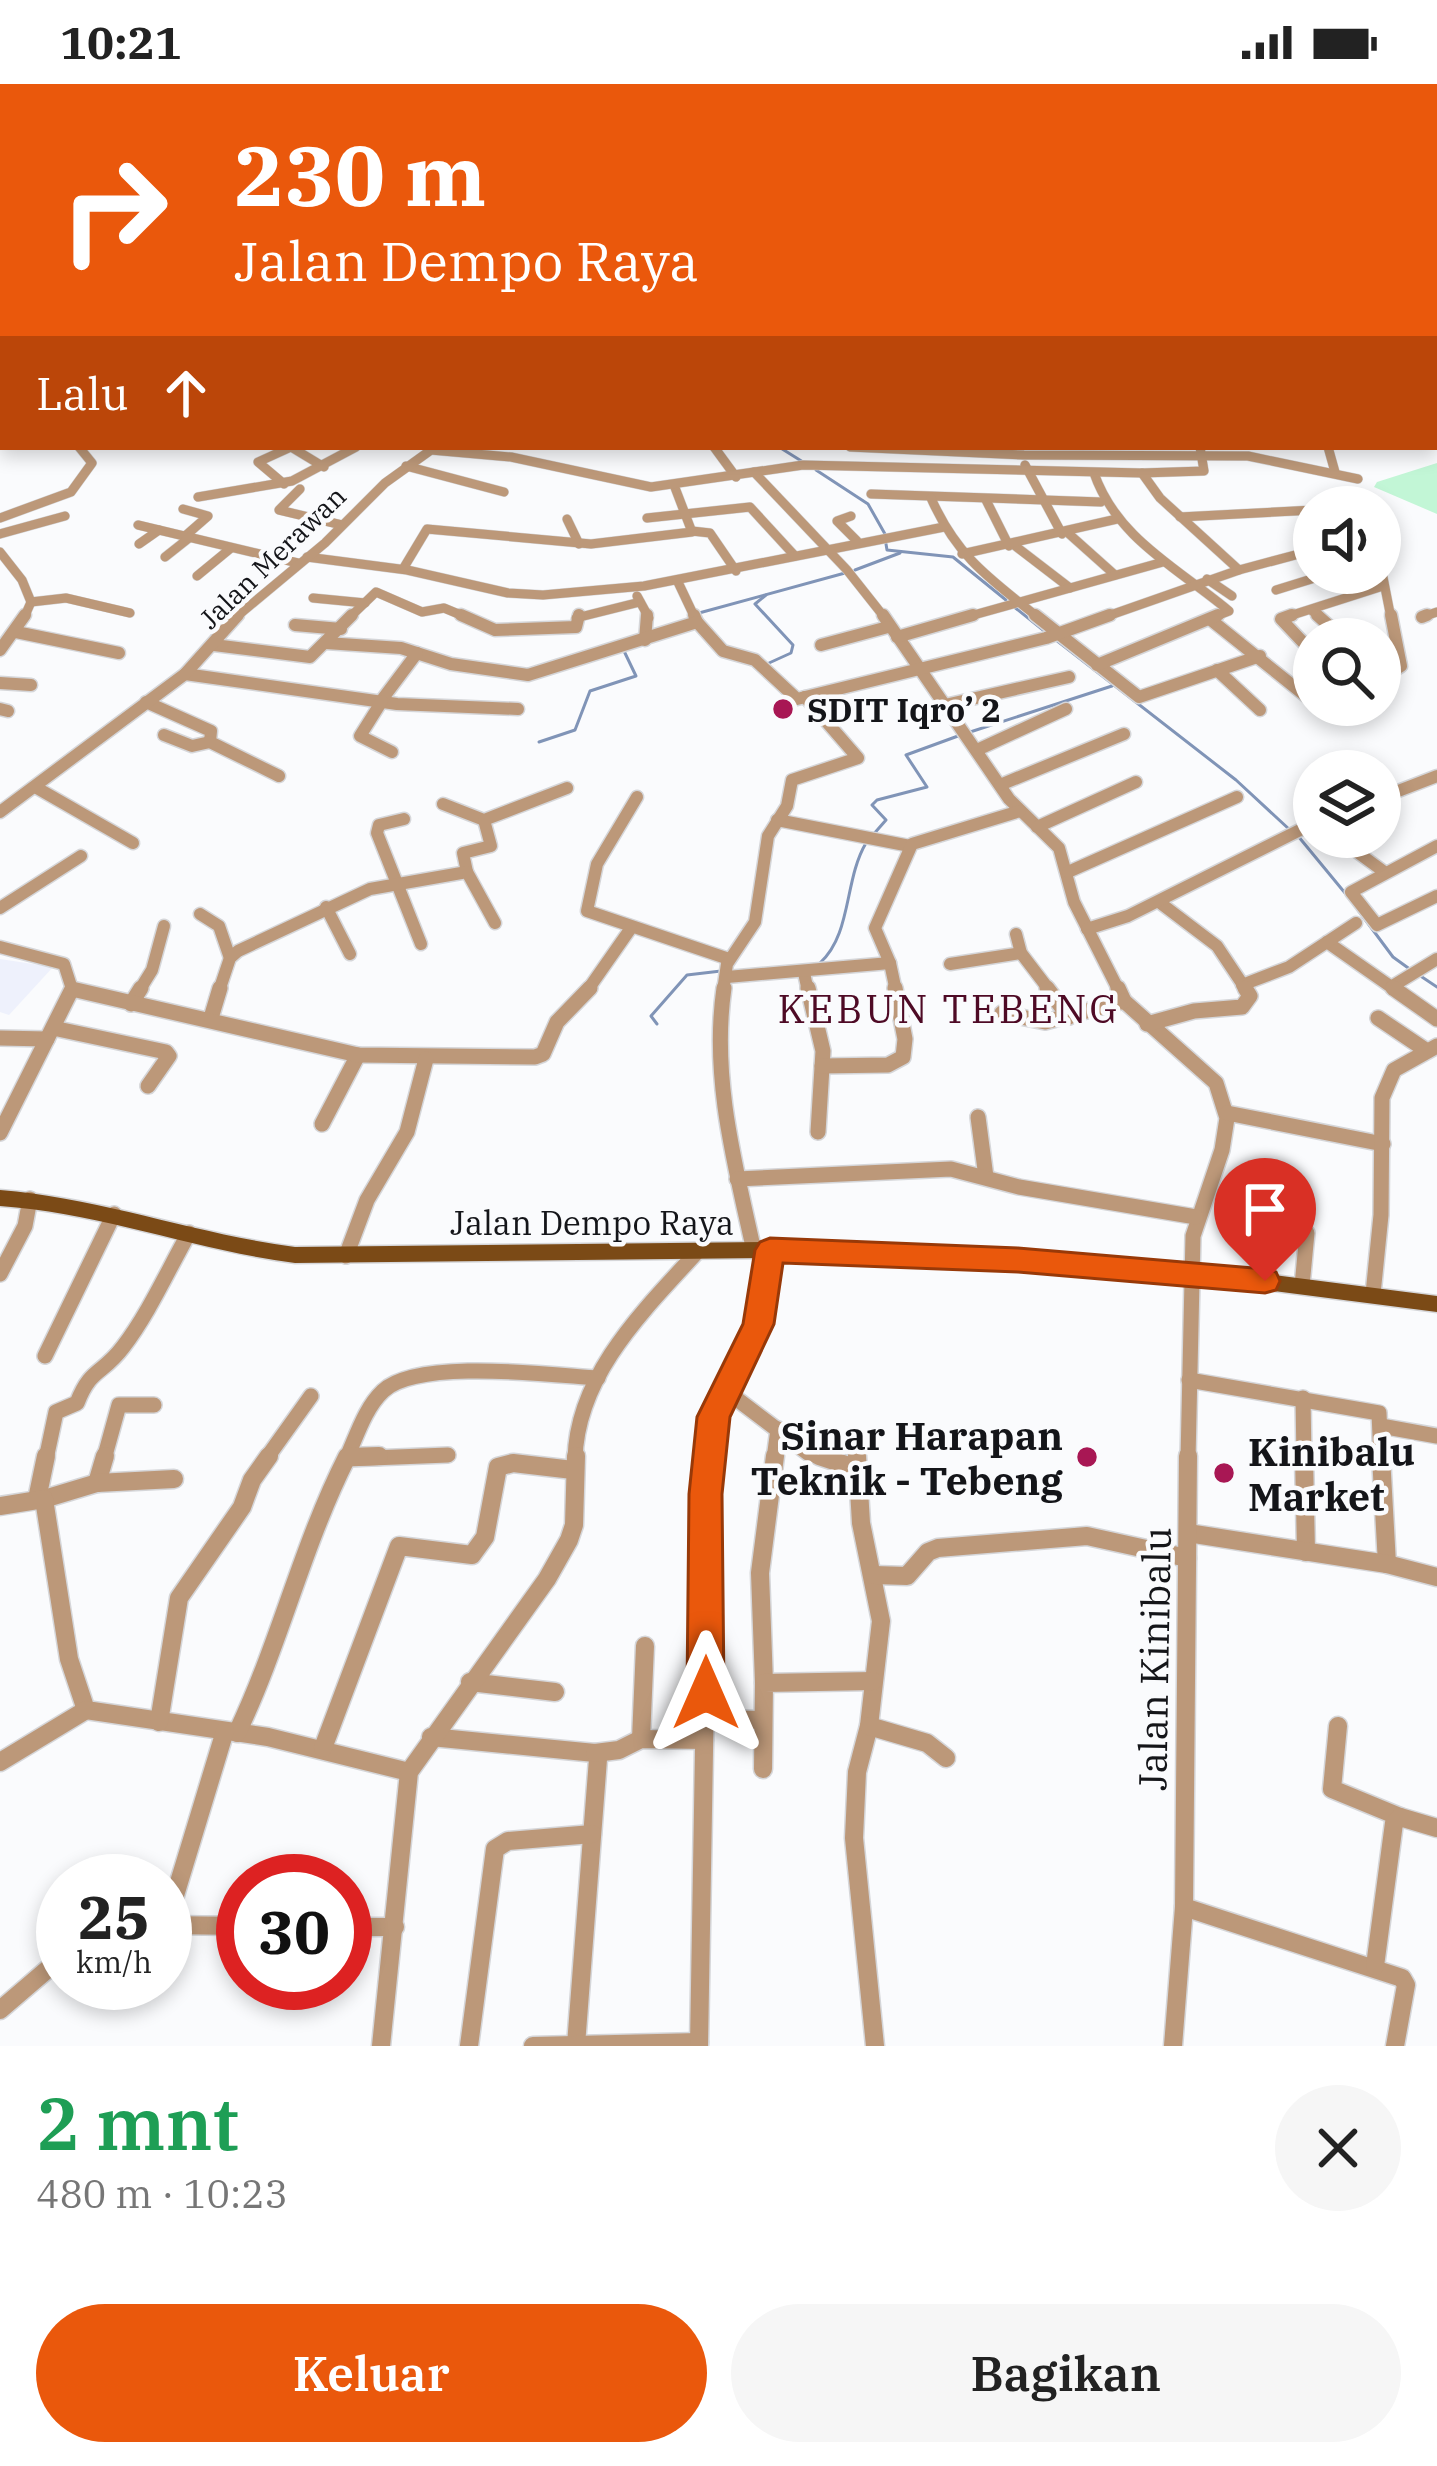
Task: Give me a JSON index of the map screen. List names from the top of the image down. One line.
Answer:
{"streets":{"main road":["Jalan Dempo Raya"],"street":["Jalan Merawan","Jalan Kinibalu"]},"crossings":[["Jalan Dempo Raya","Jalan Kinibalu"]],"districts":["KEBUN TEBENG"],"places":["SDIT Iqro’ 2","Sinar Harapan Teknik - Tebeng","Kinibalu Market"],"page":{"status":"10:21","turn":["230 m","Jalan Dempo Raya"],"then":"Lalu","speed":"25 km/h","limit":"30","heading":["2 mnt","480 m · 10:23"],"buttons":["Keluar","Bagikan"]}}
